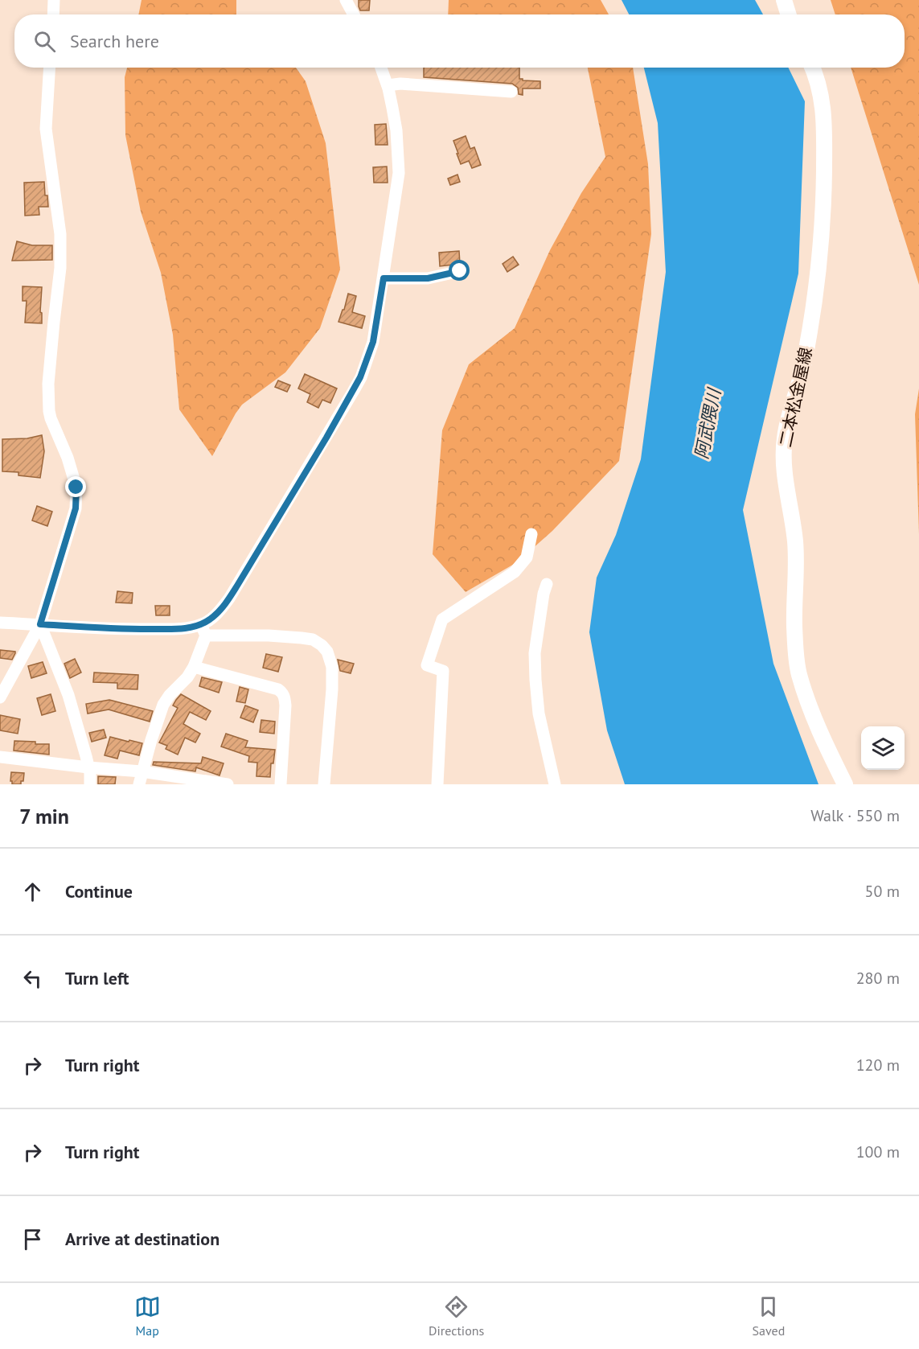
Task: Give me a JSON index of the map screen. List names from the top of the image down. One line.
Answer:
{"streets":{"main road":["二本松金屋線"]},"water":["阿武隈川"],"page":{"search":"Search here","heading":["7 min","Walk · 550 m"],"list":[["Continue","50 m"],["Turn left","280 m"],["Turn right","120 m"],["Turn right","100 m"],"Arrive at destination"],"nav":["Map","Directions","Saved"]}}
